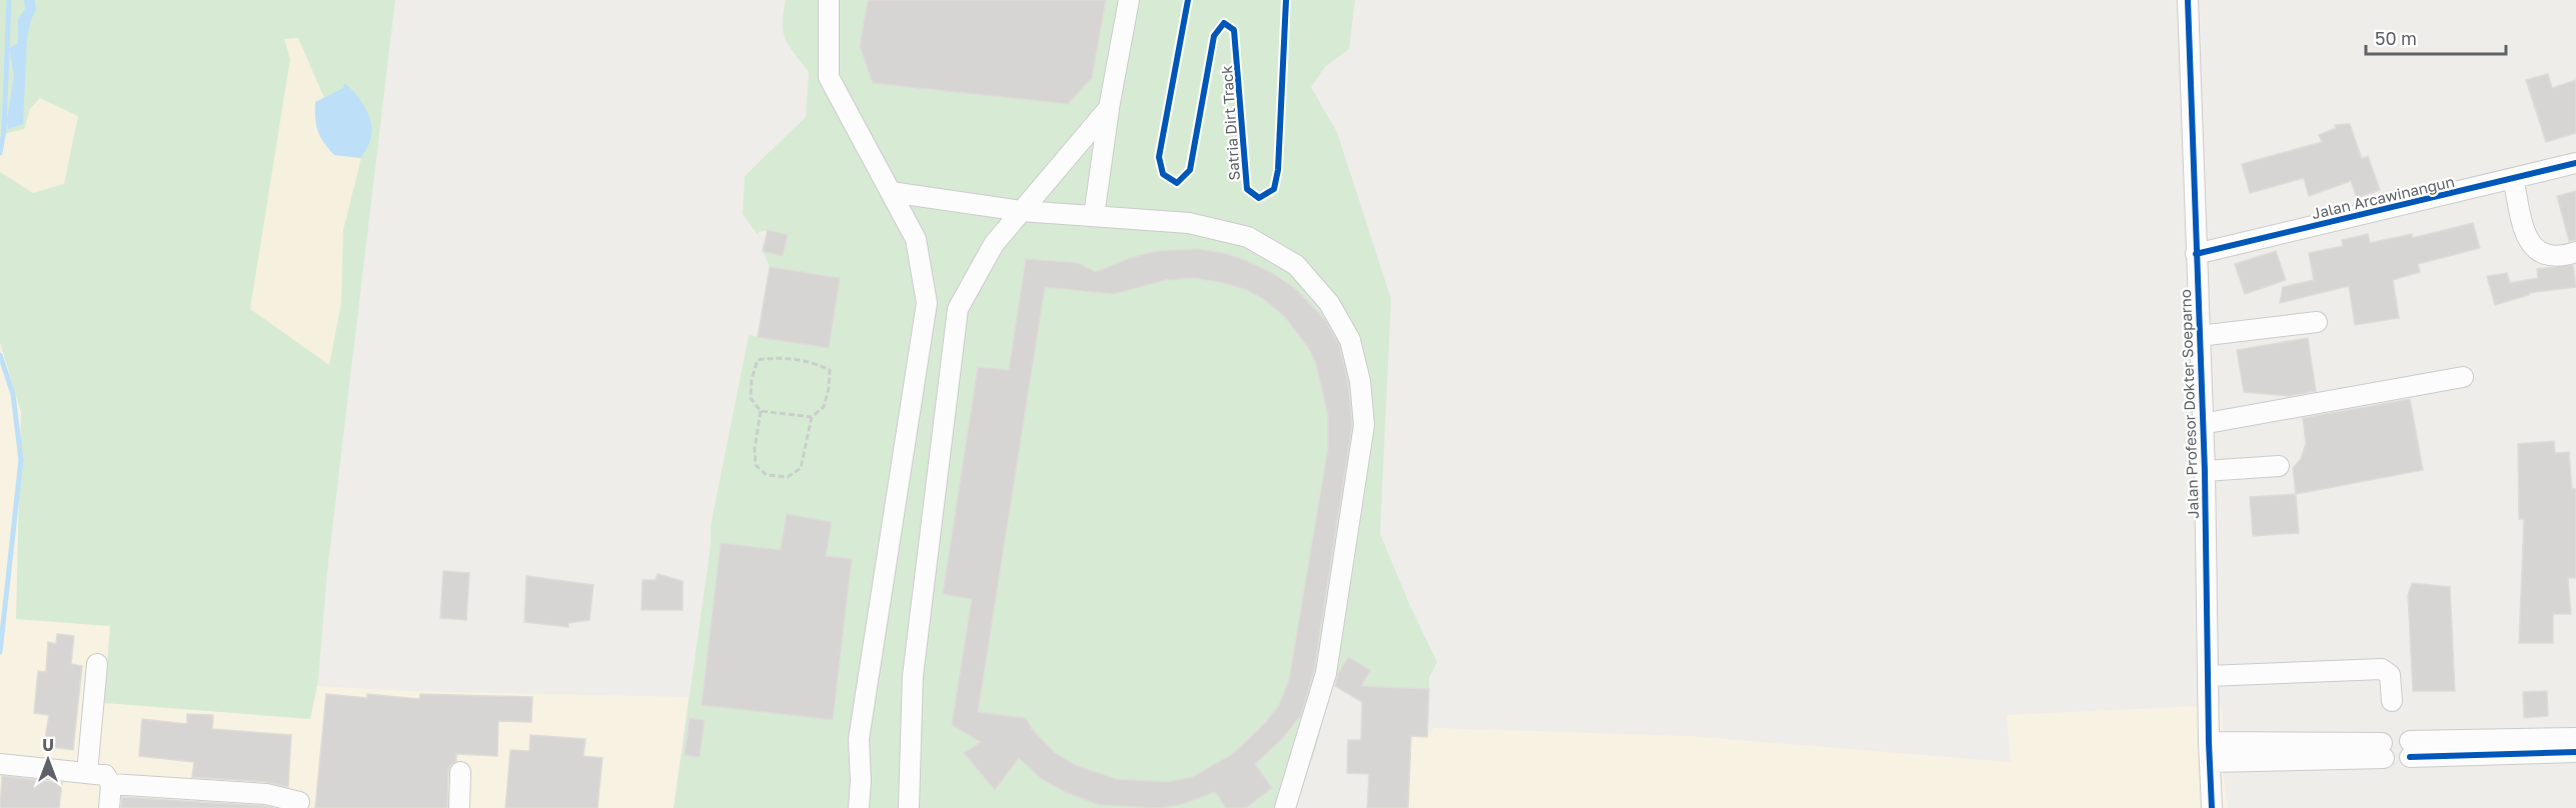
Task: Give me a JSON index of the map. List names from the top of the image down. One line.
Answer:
{"streets":{"street":["Jalan Arcawinangun","Jalan Profesor Dokter Soeparno"],"cycle path":["Satria Dirt Track"]},"crossings":[["Jalan Arcawinangun","Jalan Profesor Dokter Soeparno"]],"scale_bar":"50 m","north":"top"}
